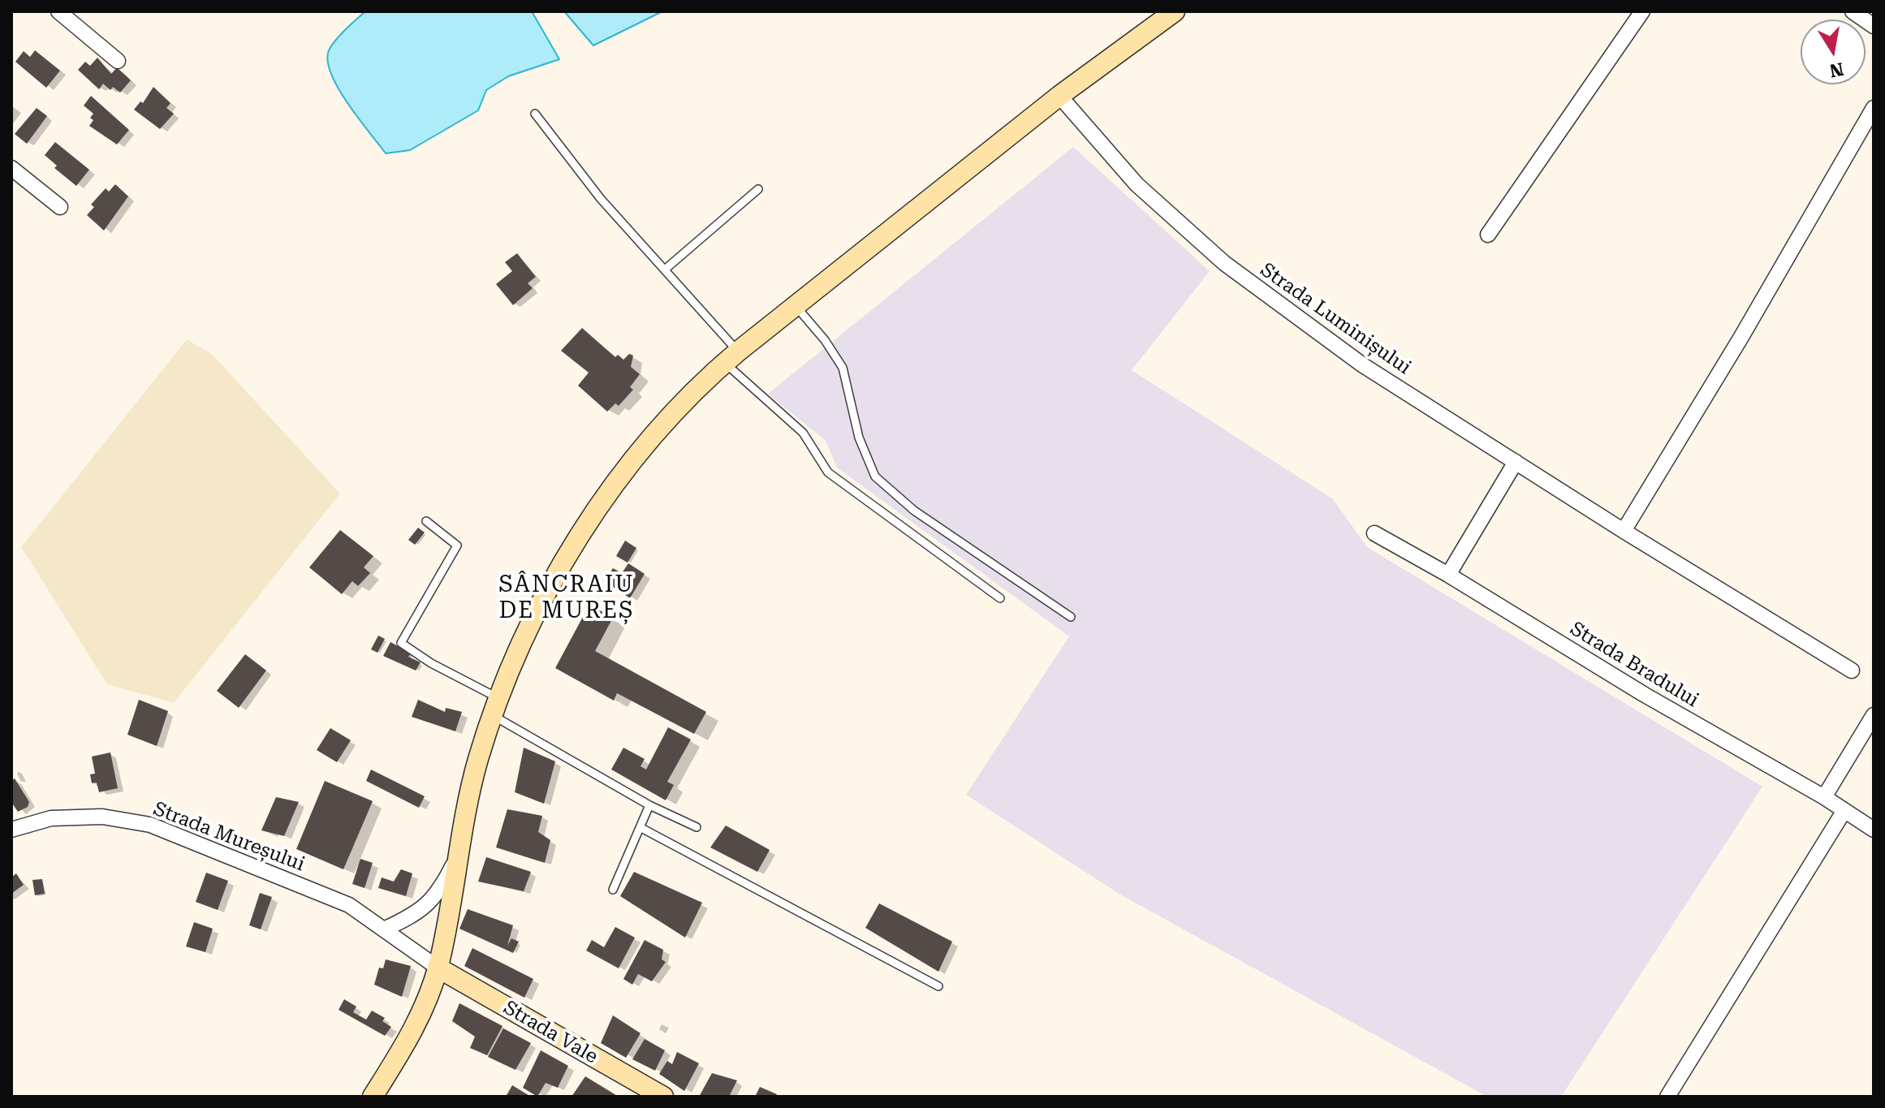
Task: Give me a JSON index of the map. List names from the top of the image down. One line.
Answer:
{"streets":{"main road":["Strada Vale"],"street":["Strada Luminișului","Strada Bradului","Strada Mureșului"]},"crossings":[["Strada Mureșului","Strada Vale"]],"districts":["SÂNCRAIU DE MUREȘ"],"north":"bottom"}
